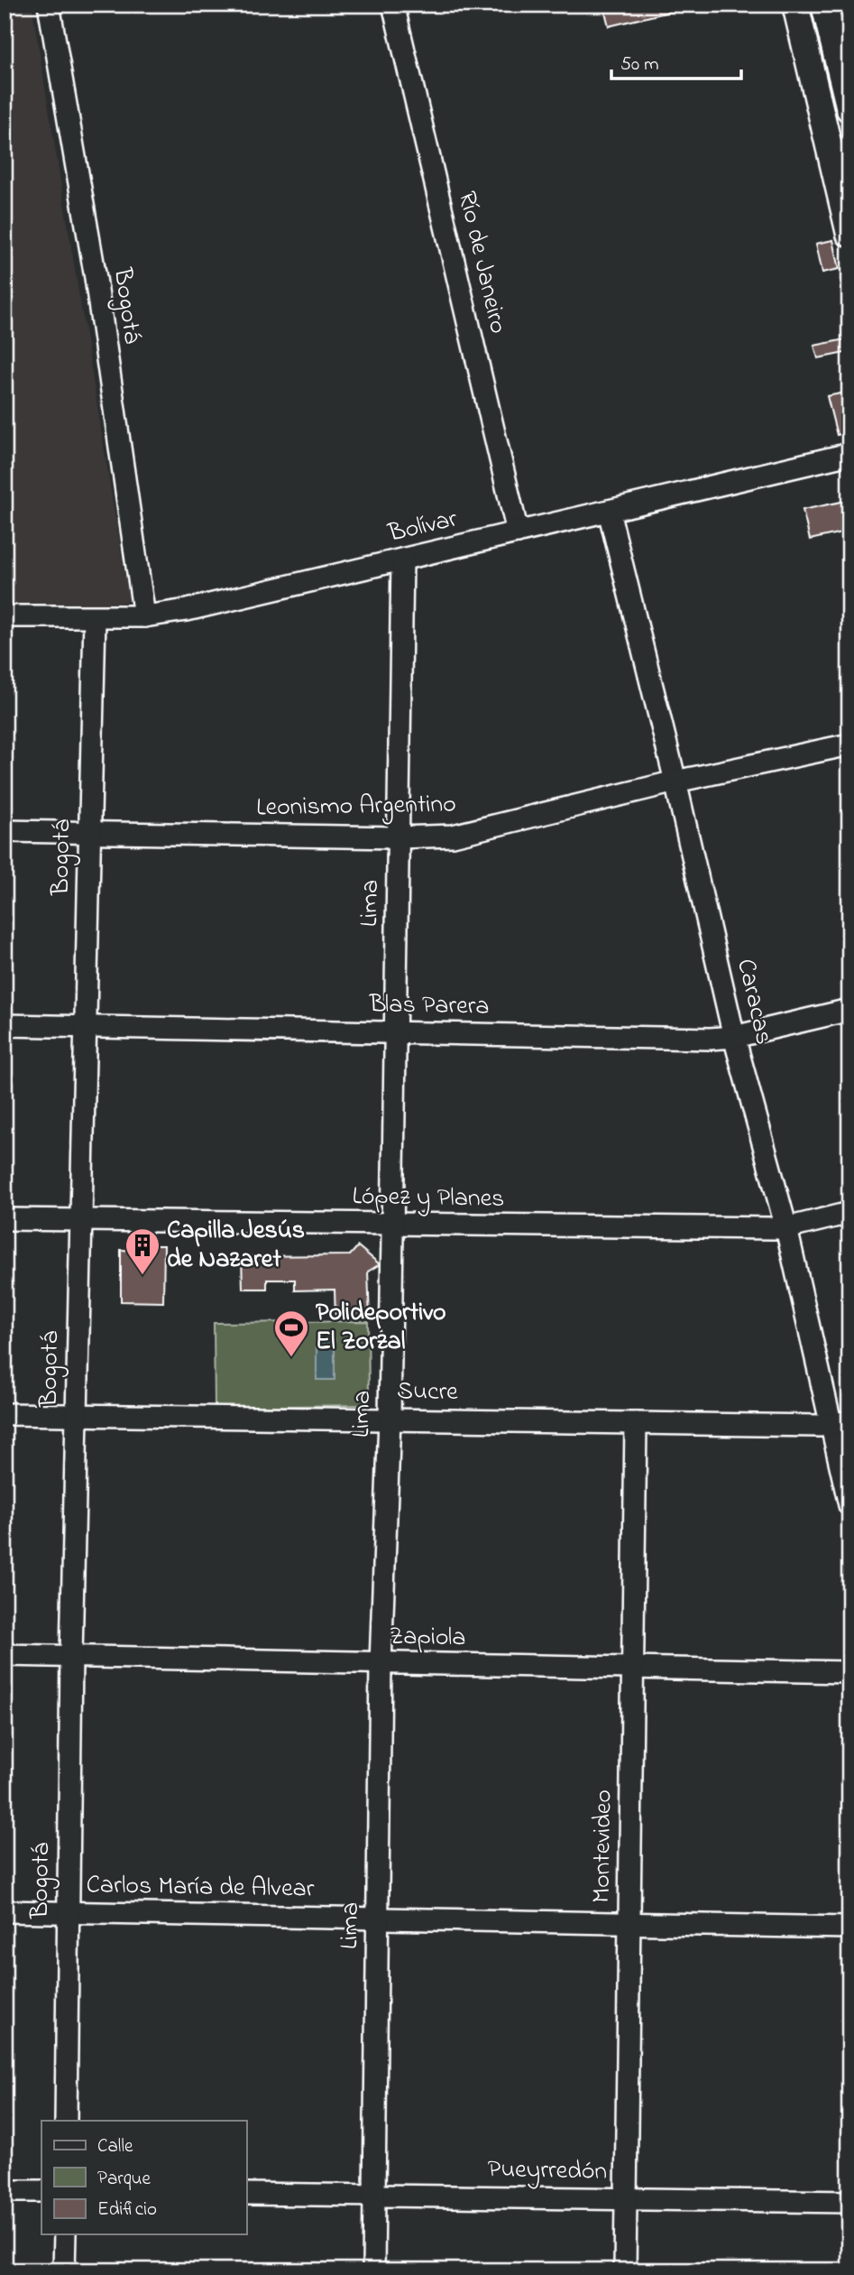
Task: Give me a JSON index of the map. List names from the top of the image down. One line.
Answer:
{"streets":{"street":["Río de Janeiro","Bogotá","Bolívar","Leonismo Argentino","Lima","Caracas","Blas Parera","López y Planes","Sucre","Zapiola","Montevideo","Carlos María de Alvear","Pueyrredón"]},"crossings":[["Río de Janeiro","Bolívar"],["Bogotá","Bolívar"],["Bogotá","Leonismo Argentino"],["Bogotá","Blas Parera"],["Bogotá","López y Planes"],["Bogotá","Sucre"],["Bogotá","Zapiola"],["Bogotá","Carlos María de Alvear"],["Bolívar","Lima"],["Bolívar","Caracas"],["Leonismo Argentino","Lima"],["Leonismo Argentino","Caracas"],["Lima","Blas Parera"],["Lima","López y Planes"],["Lima","Sucre"],["Lima","Zapiola"],["Lima","Carlos María de Alvear"],["Lima","Pueyrredón"],["Caracas","Blas Parera"],["Caracas","López y Planes"],["Caracas","Sucre"],["Sucre","Montevideo"],["Zapiola","Montevideo"],["Montevideo","Carlos María de Alvear"],["Montevideo","Pueyrredón"]],"places":{"building":["Capilla Jesús de Nazaret"],"sports":["Polideportivo El Zorzal"]},"legend":["Calle","Parque","Edificio"],"scale_bar":"50 m"}
